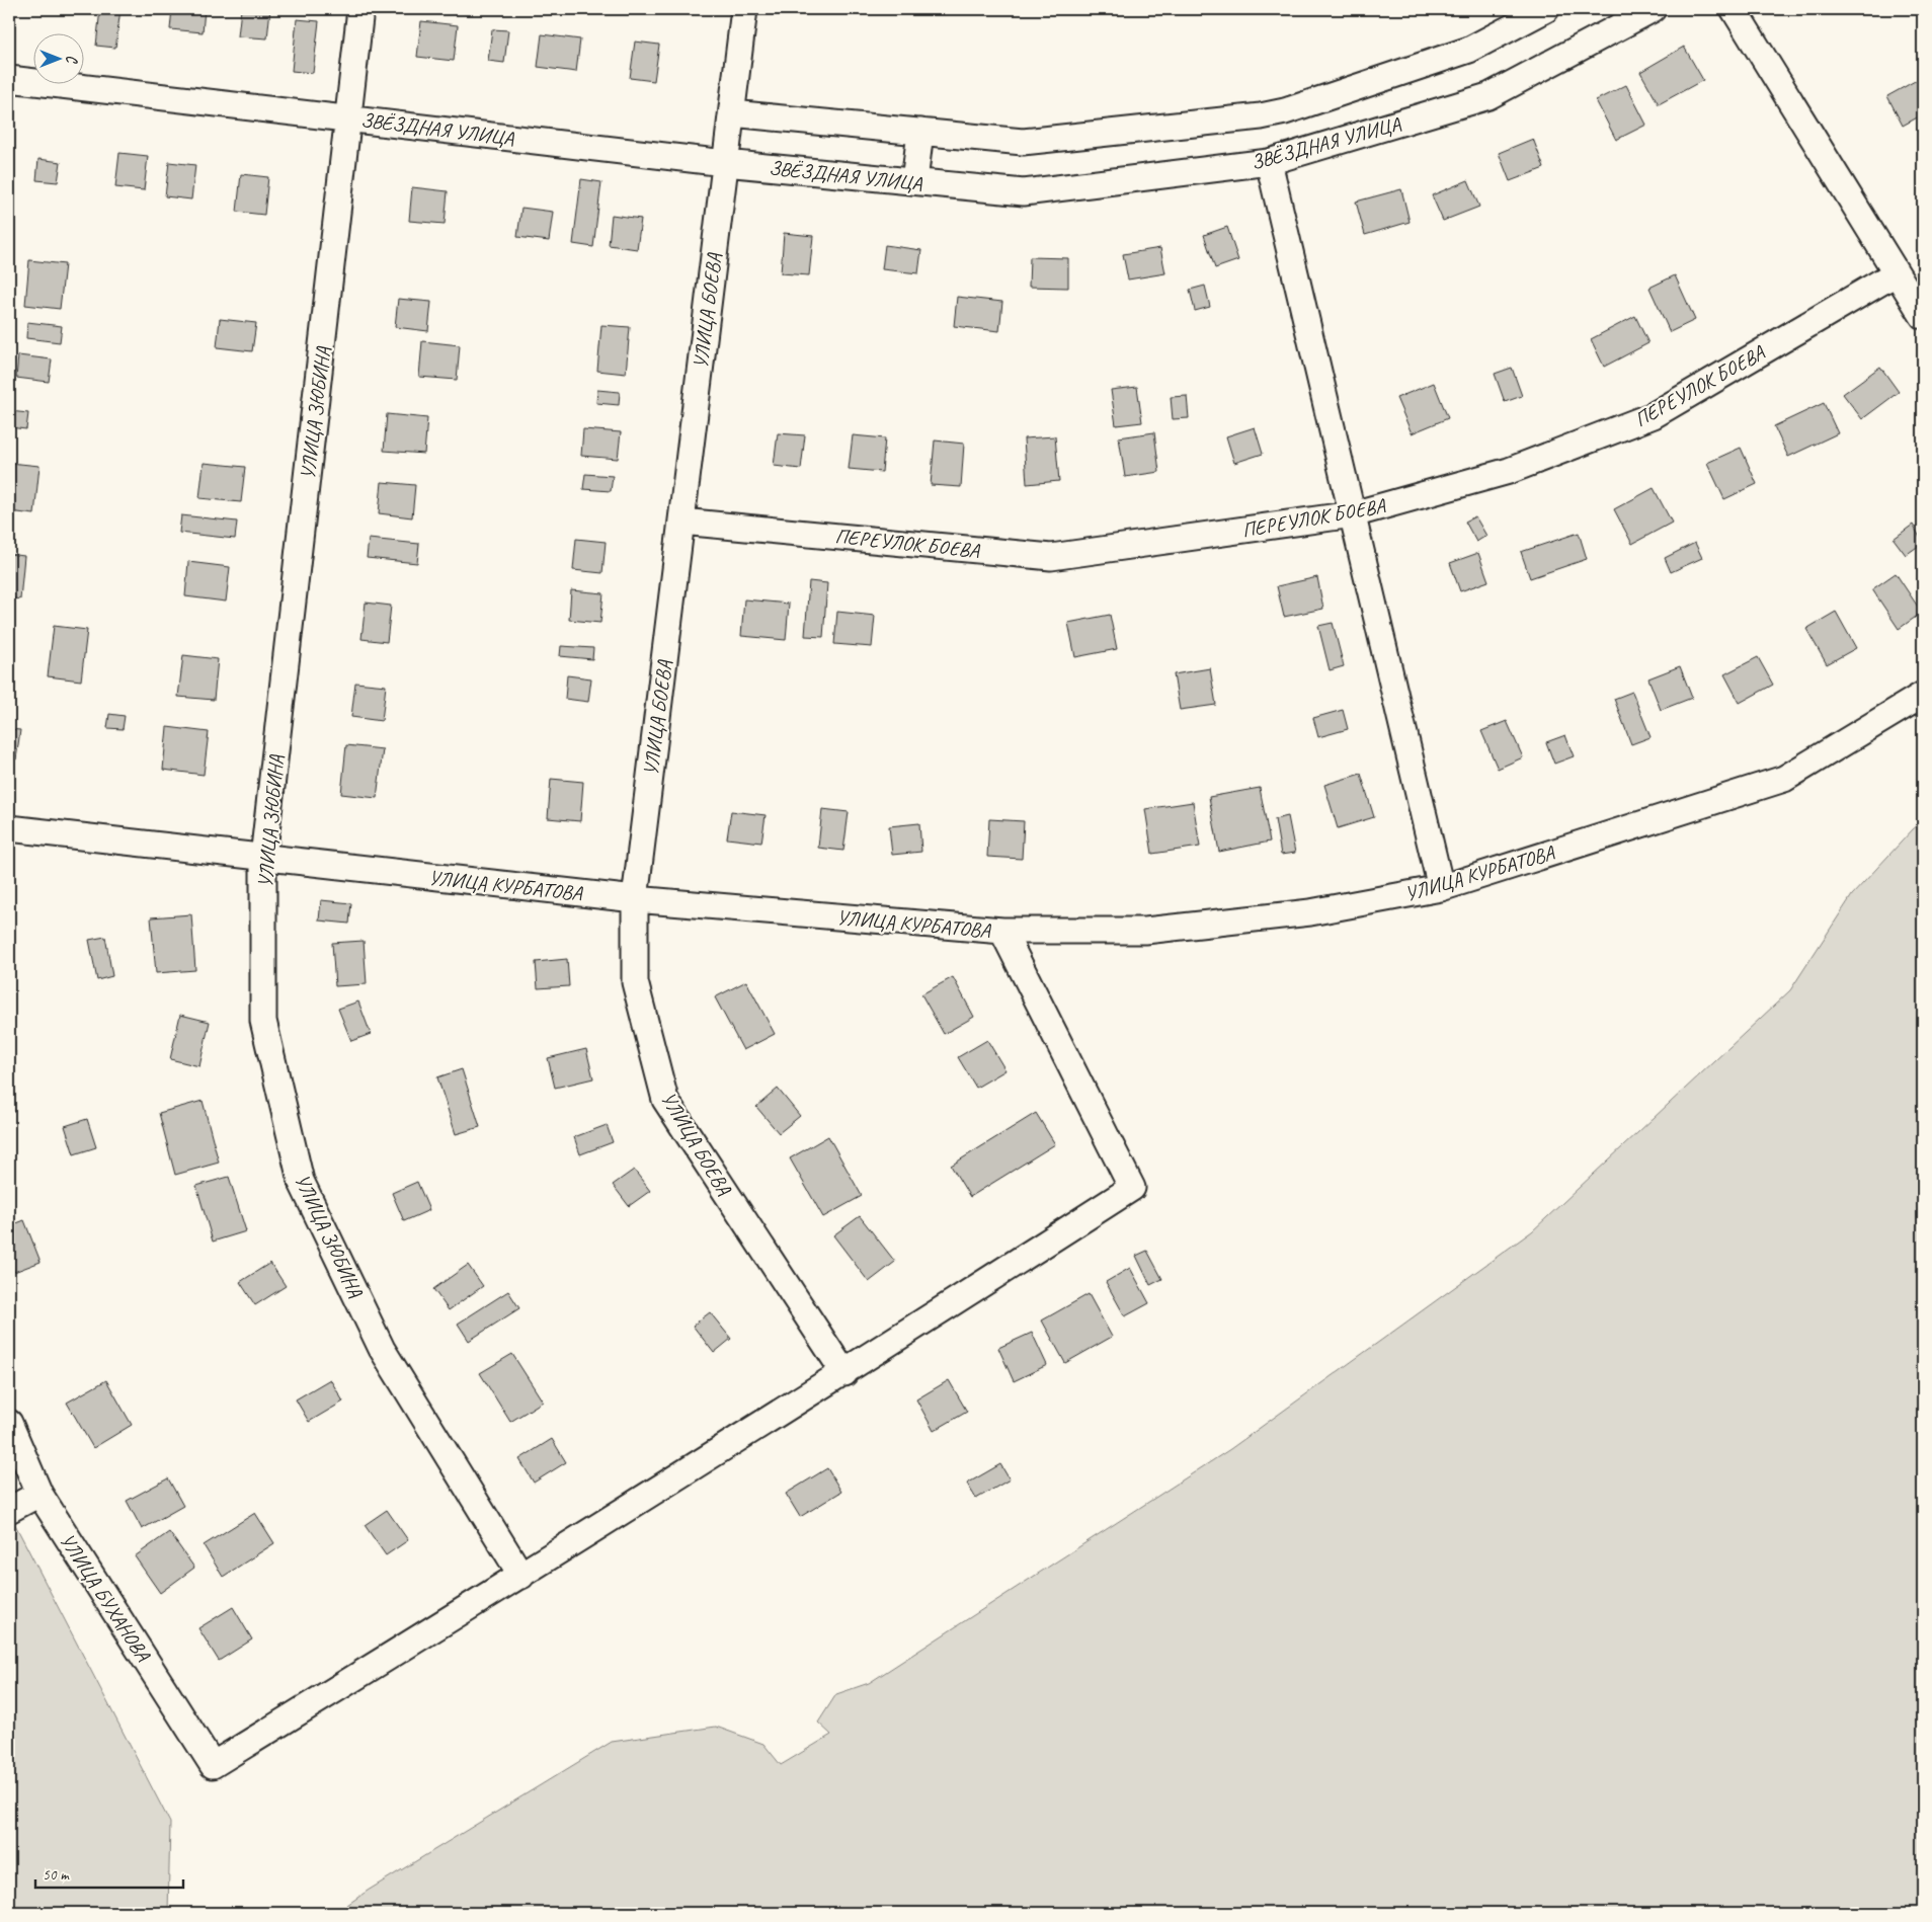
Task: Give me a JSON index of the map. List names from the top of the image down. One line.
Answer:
{"streets":{"street":["ЗВЁЗДНАЯ УЛИЦА","УЛИЦА БОЕВА","ПЕРЕУЛОК БОЕВА","УЛИЦА ЗЮБИНА","УЛИЦА КУРБАТОВА","УЛИЦА БУХАНОВА"]},"crossings":[["ЗВЁЗДНАЯ УЛИЦА","УЛИЦА БОЕВА"],["ЗВЁЗДНАЯ УЛИЦА","УЛИЦА ЗЮБИНА"],["УЛИЦА БОЕВА","ПЕРЕУЛОК БОЕВА"],["УЛИЦА БОЕВА","УЛИЦА КУРБАТОВА"],["УЛИЦА ЗЮБИНА","УЛИЦА КУРБАТОВА"],["УЛИЦА ЗЮБИНА","УЛИЦА БУХАНОВА"]],"scale_bar":"50 m","north":"right"}
